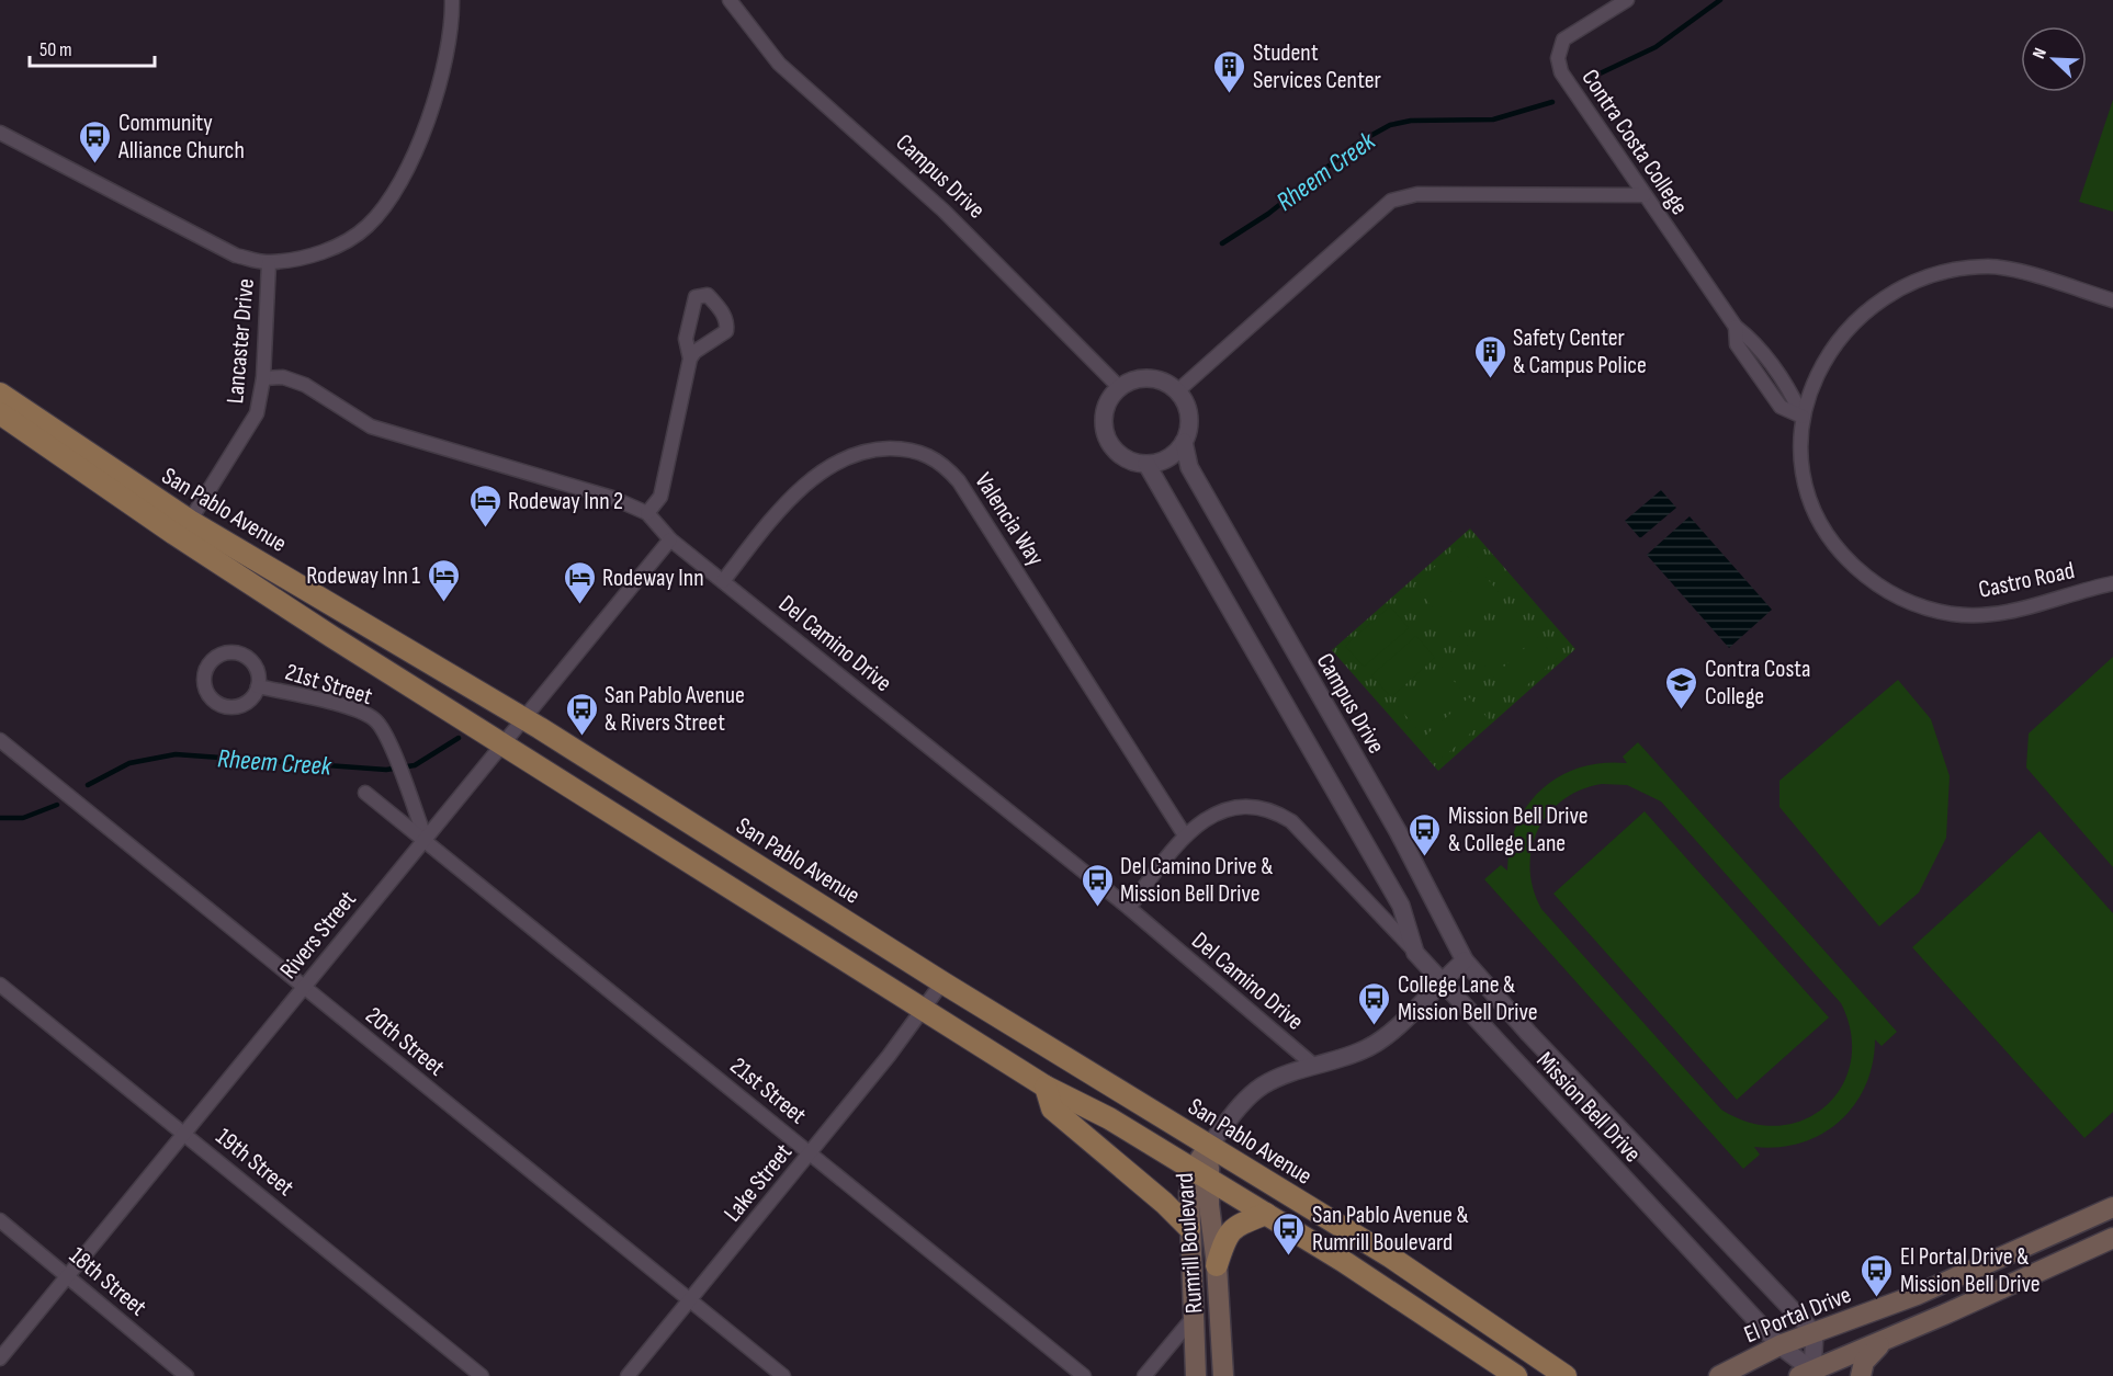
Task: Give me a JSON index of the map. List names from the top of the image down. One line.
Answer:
{"streets":{"main road":["San Pablo Avenue","Rumrill Boulevard","El Portal Drive"],"street":["Contra Costa College","Campus Drive","Lancaster Drive","Valencia Way","Castro Road","Del Camino Drive","21st Street","Rivers Street","20th Street","Mission Bell Drive","19th Street","Lake Street","18th Street"]},"crossings":[["Contra Costa College","Castro Road"],["Campus Drive","Mission Bell Drive"],["Lancaster Drive","San Pablo Avenue"],["Lancaster Drive","Del Camino Drive"],["San Pablo Avenue","Rivers Street"],["San Pablo Avenue","Lake Street"],["San Pablo Avenue","Rumrill Boulevard"],["Valencia Way","Del Camino Drive"],["Valencia Way","Mission Bell Drive"],["Del Camino Drive","Rivers Street"],["Del Camino Drive","Mission Bell Drive"],["21st Street","Rivers Street"],["21st Street","Lake Street"],["Rivers Street","20th Street"],["Rivers Street","19th Street"],["Rivers Street","18th Street"],["20th Street","Lake Street"],["Mission Bell Drive","El Portal Drive"]],"water":["Rheem Creek"],"places":{"building":["Student Services Center","Safety Center & Campus Police"],"bus stop":["Community Alliance Church","San Pablo Avenue & Rivers Street","Mission Bell Drive & College Lane","Del Camino Drive & Mission Bell Drive","College Lane & Mission Bell Drive","San Pablo Avenue & Rumrill Boulevard","El Portal Drive & Mission Bell Drive"],"hotel":["Rodeway Inn 2","Rodeway Inn 1","Rodeway Inn"],"school or university":["Contra Costa College"]},"scale_bar":"50 m","north":"top left"}
